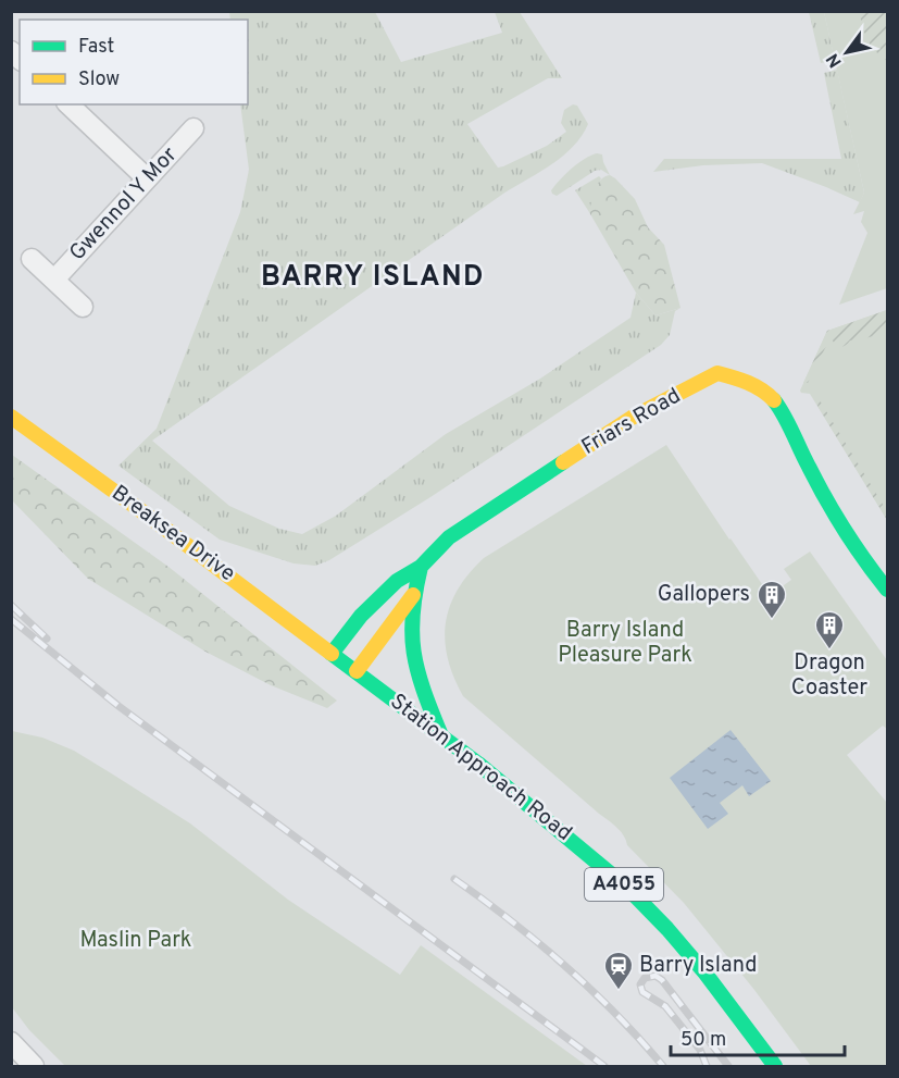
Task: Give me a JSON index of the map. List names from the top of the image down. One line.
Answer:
{"streets":{"main road":["Friars Road","Breaksea Drive","Station Approach Road","A4055"],"street":["Gwennol Y Mor"]},"crossings":[["Friars Road","Breaksea Drive"],["Friars Road","Station Approach Road"],["Friars Road","A4055"],["Breaksea Drive","Station Approach Road"],["Station Approach Road","A4055"]],"districts":["BARRY ISLAND"],"parks":["Barry Island Pleasure Park","Maslin Park"],"places":{"building":["Gallopers","Dragon Coaster"],"station":["Barry Island"]},"legend":["Fast","Slow"],"scale_bar":"50 m","north":"bottom left"}
